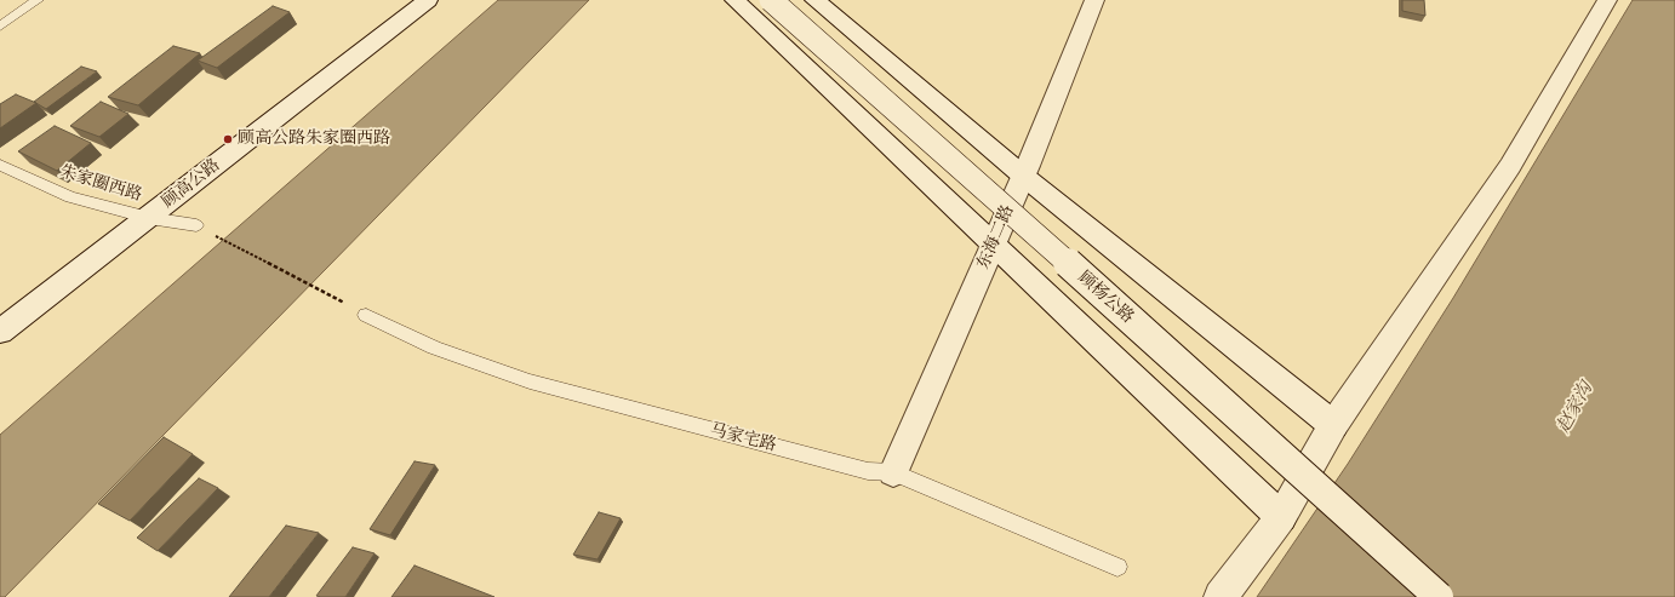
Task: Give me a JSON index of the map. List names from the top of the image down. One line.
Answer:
{"streets":{"street":["顾高公路","东海二路","顾杨公路"],"lane":["朱家圈西路","马家宅路"]},"crossings":[["朱家圈西路","顾高公路"],["东海二路","马家宅路"]],"water":["赵家沟"],"places":["顾高公路朱家圈西路"]}
